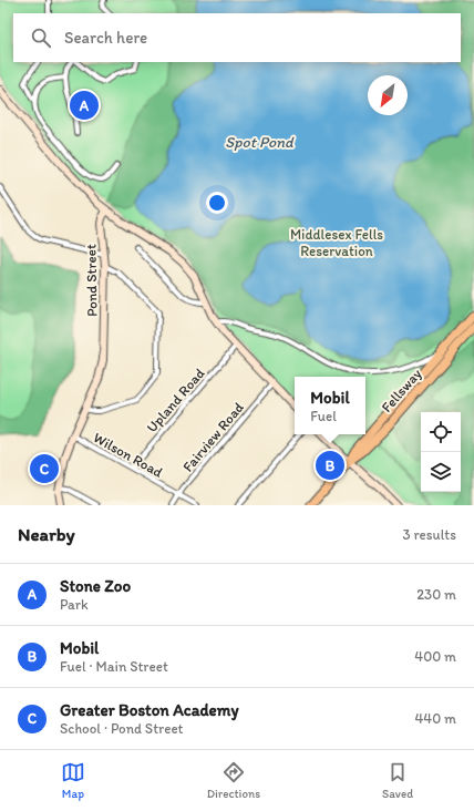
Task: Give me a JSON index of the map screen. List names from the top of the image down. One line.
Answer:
{"streets":{"main road":["Pond Street","Fellsway"],"street":["Upland Road","Fairview Road","Wilson Road"]},"crossings":[["Pond Street","Wilson Road"],["Upland Road","Wilson Road"],["Fairview Road","Wilson Road"]],"water":["Spot Pond"],"parks":["Middlesex Fells Reservation"],"north":"bottom left","page":{"search":"Search here","pins":["A","B","C"],"popup":["Mobil","Fuel"],"heading":["Nearby","3 results"],"list":[{"mark":"A","name":"Stone Zoo","note":"Park","value":"230 m"},{"mark":"B","name":"Mobil","note":"Fuel · Main Street","value":"400 m"},{"mark":"C","name":"Greater Boston Academy","note":"School · Pond Street","value":"440 m"}],"nav":["Map","Directions","Saved"]}}
